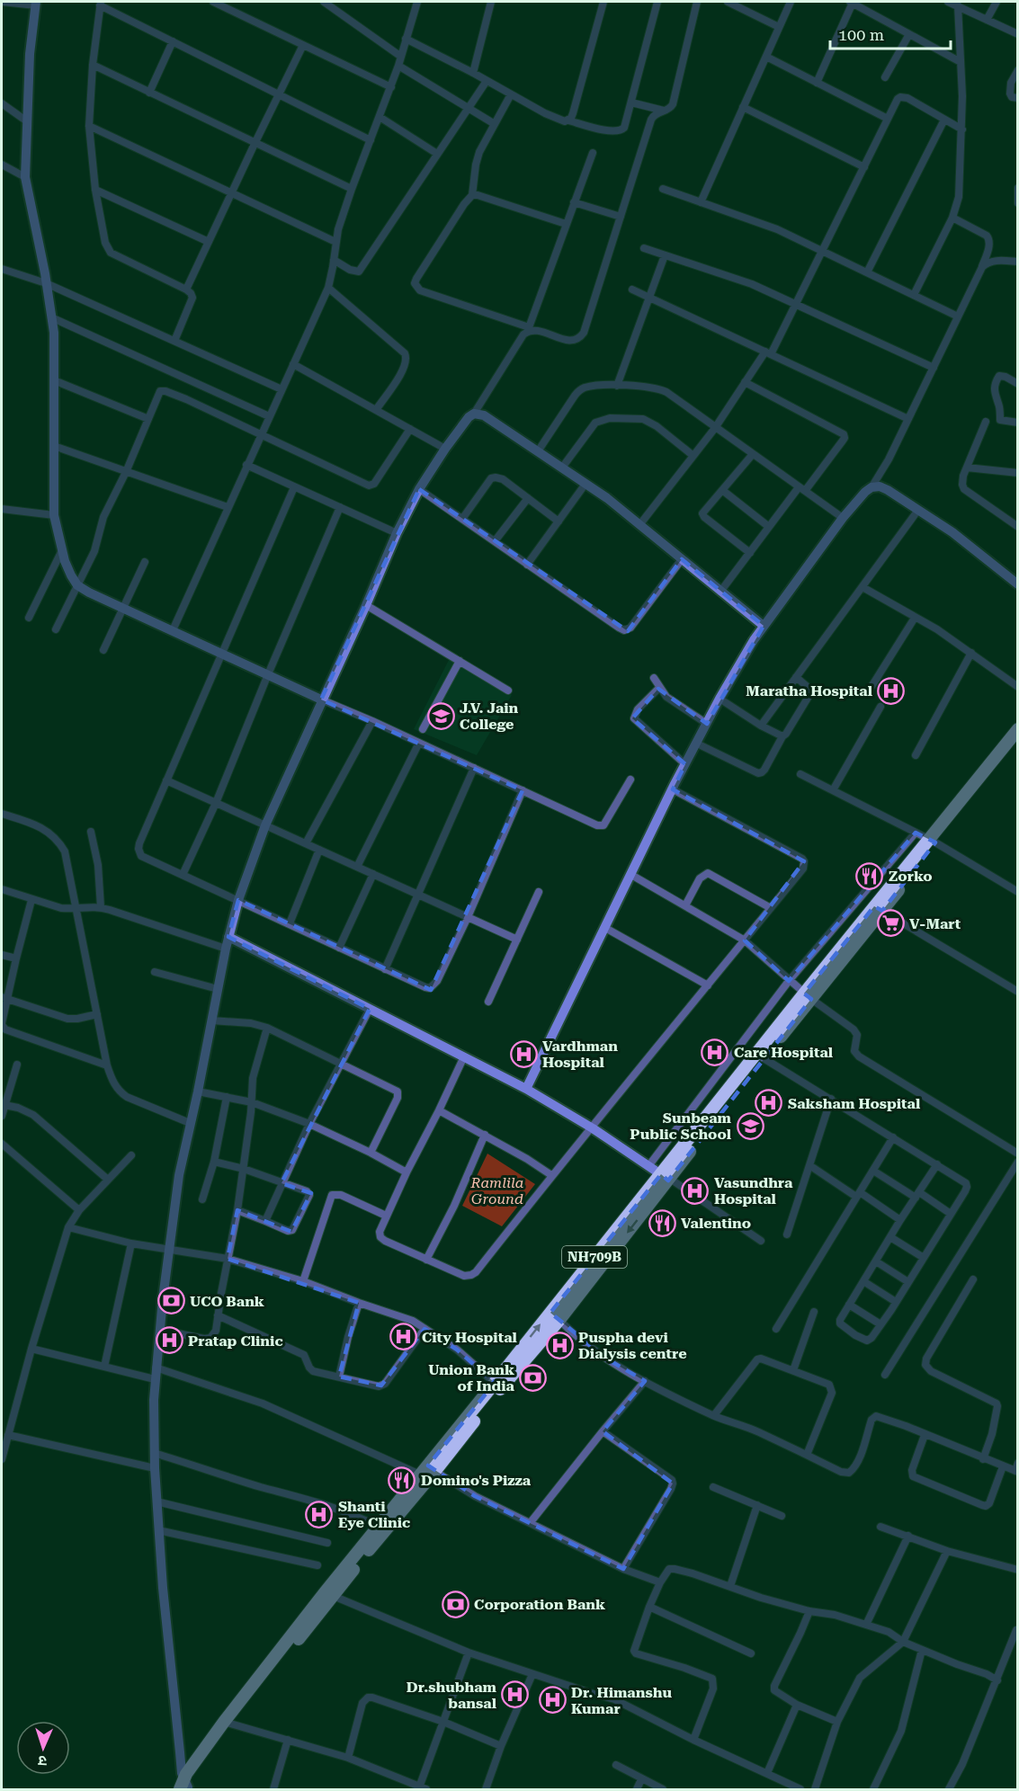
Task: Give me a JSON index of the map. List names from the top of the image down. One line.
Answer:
{"streets":{"highway":["NH709B"]},"parks":["Ramlila Ground"],"places":{"hospital":["Maratha Hospital","Care Hospital","Vardhman Hospital","Saksham Hospital","Vasundhra Hospital","City Hospital","Pratap Clinic","Puspha devi Dialysis centre","Shanti Eye Clinic","Dr.shubham bansal","Dr. Himanshu Kumar"],"school or university":["J.V. Jain College","Sunbeam Public School"],"restaurant":["Zorko","Valentino","Domino's Pizza"],"supermarket":["V-Mart"],"bank":["UCO Bank","Union Bank of India","Corporation Bank"]},"scale_bar":"100 m","north":"bottom"}
